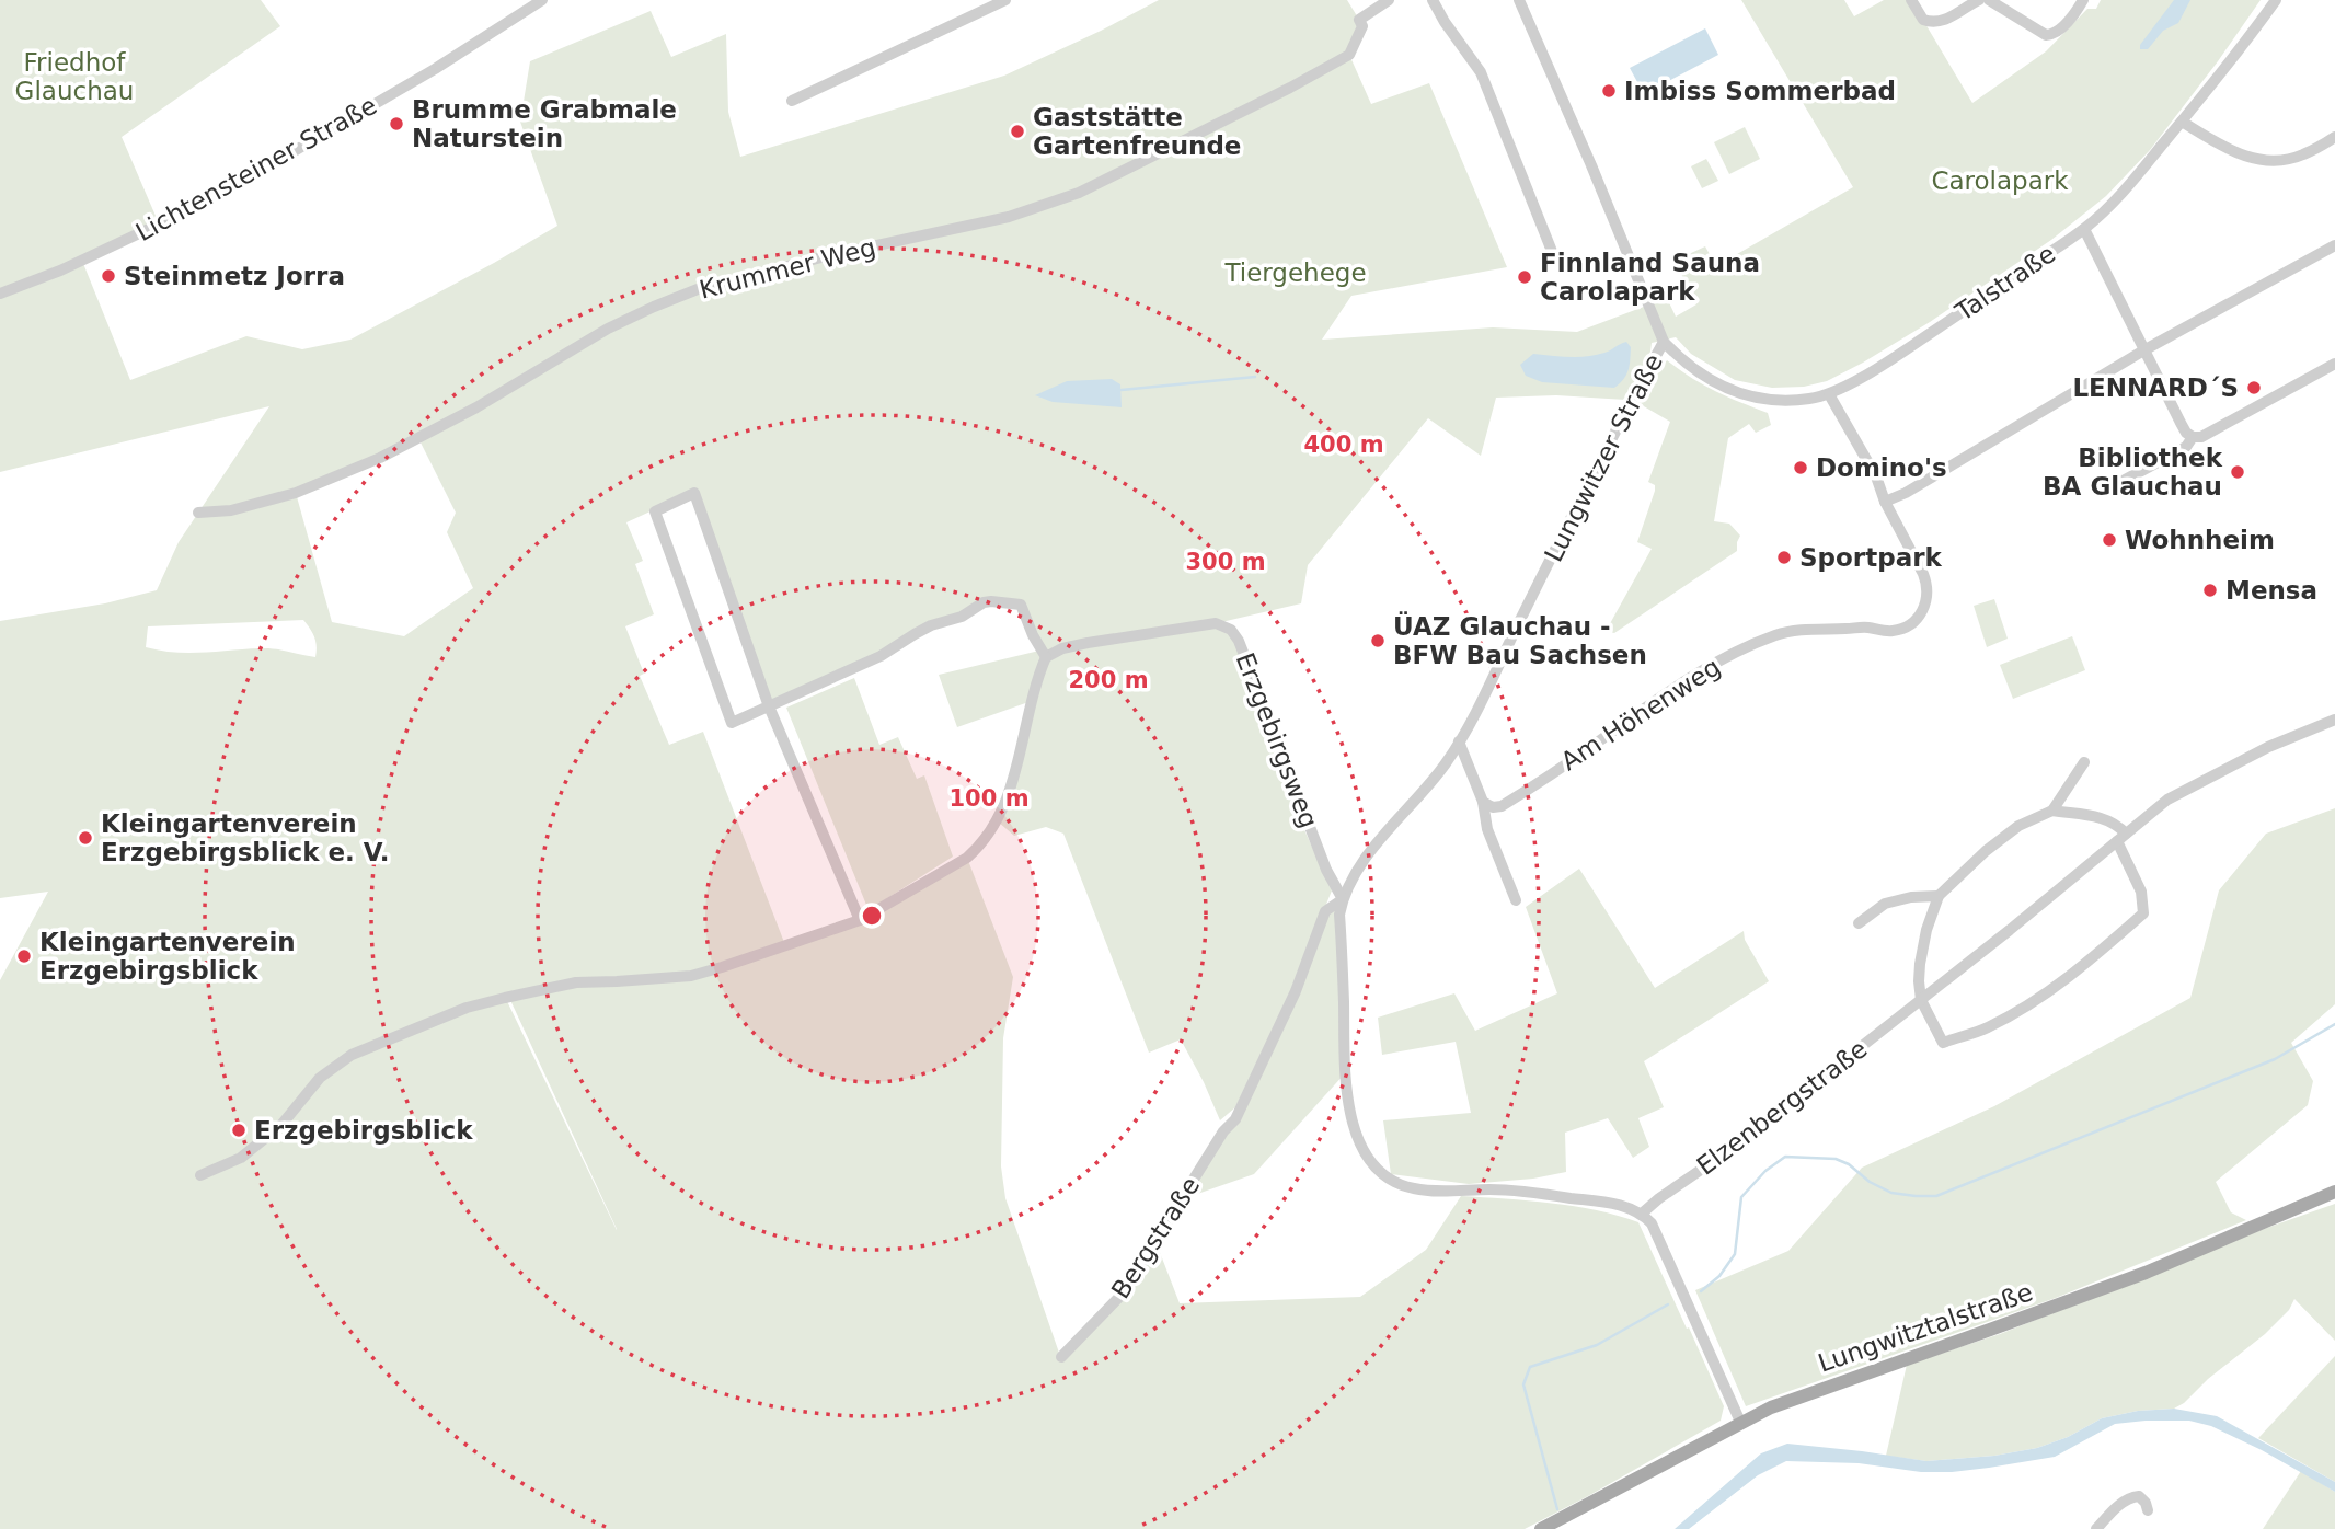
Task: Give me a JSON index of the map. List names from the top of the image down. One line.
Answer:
{"streets":{"main road":["Lungwitztalstraße"],"street":["Lichtensteiner Straße","Krummer Weg","Talstraße","Lungwitzer Straße","Am Höhenweg","Erzgebirgsweg","Elzenbergstraße","Bergstraße"]},"crossings":[["Talstraße","Lungwitzer Straße"],["Talstraße","Am Höhenweg"],["Lungwitzer Straße","Erzgebirgsweg"],["Lungwitzer Straße","Bergstraße"],["Erzgebirgsweg","Bergstraße"]],"parks":["Friedhof Glauchau","Carolapark","Tiergehege"],"places":["Imbiss Sommerbad","Brumme Grabmale Naturstein","Gaststätte Gartenfreunde","Steinmetz Jorra","Finnland Sauna Carolapark","LENNARD´S","Domino's","Bibliothek BA Glauchau","Wohnheim","Sportpark","Mensa","ÜAZ Glauchau - BFW Bau Sachsen","Kleingartenverein Erzgebirgsblick e. V.","Kleingartenverein Erzgebirgsblick","Erzgebirgsblick"],"rings":["400 m","300 m","200 m","100 m"]}
